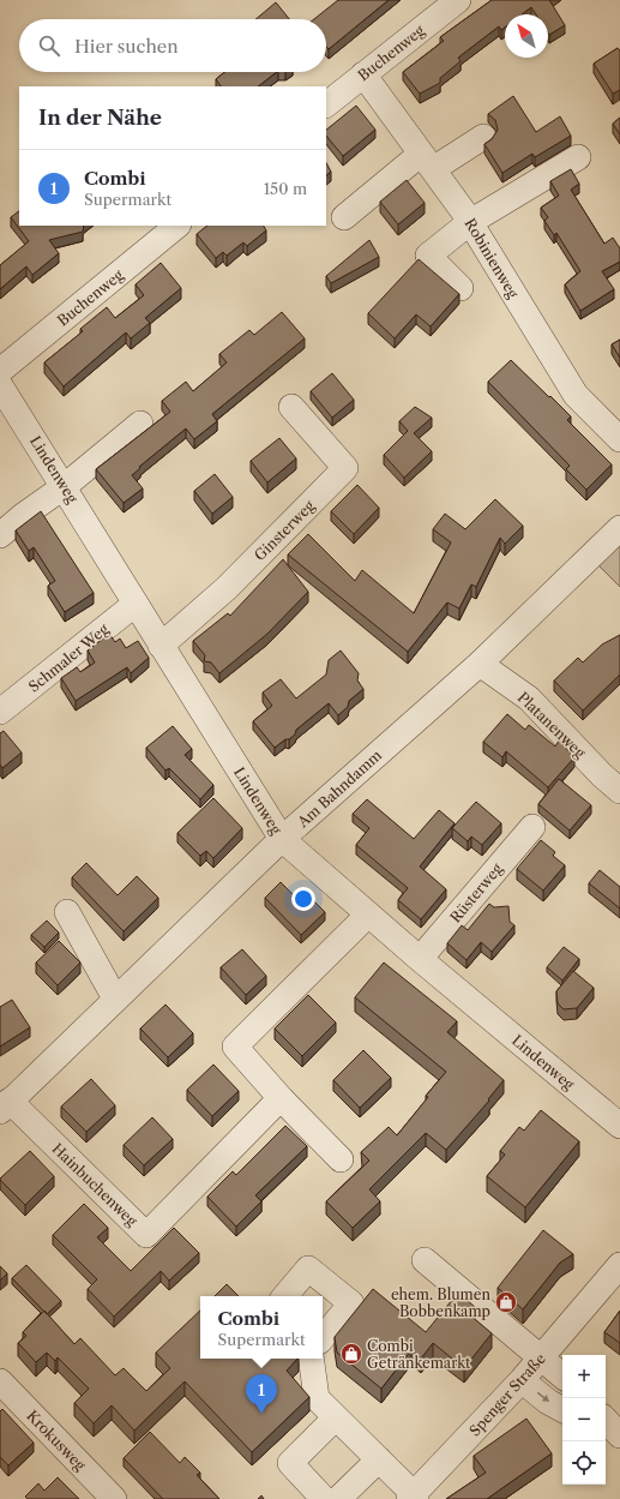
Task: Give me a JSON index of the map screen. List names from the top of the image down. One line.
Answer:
{"streets":{"street":["Buchenweg","Robinienweg","Lindenweg","Ginsterweg","Schmaler Weg","Platanenweg","Am Bahndamm","Rüsterweg","Hainbuchenweg","Spenger Straße","Krokusweg"]},"crossings":[["Buchenweg","Robinienweg"],["Lindenweg","Ginsterweg"],["Lindenweg","Schmaler Weg"],["Lindenweg","Am Bahndamm"],["Lindenweg","Rüsterweg"],["Platanenweg","Am Bahndamm"],["Am Bahndamm","Hainbuchenweg"]],"places":{"shop":["ehem. Blumen Bobbenkamp","Combi Getränkemarkt"]},"north":"top left","page":{"search":"Hier suchen","heading":"In der Nähe","list":[{"mark":"1","name":"Combi","note":"Supermarkt","value":"150 m"}],"popup":["Combi","Supermarkt"],"map_buttons":["+","−"],"pins":"1"}}
